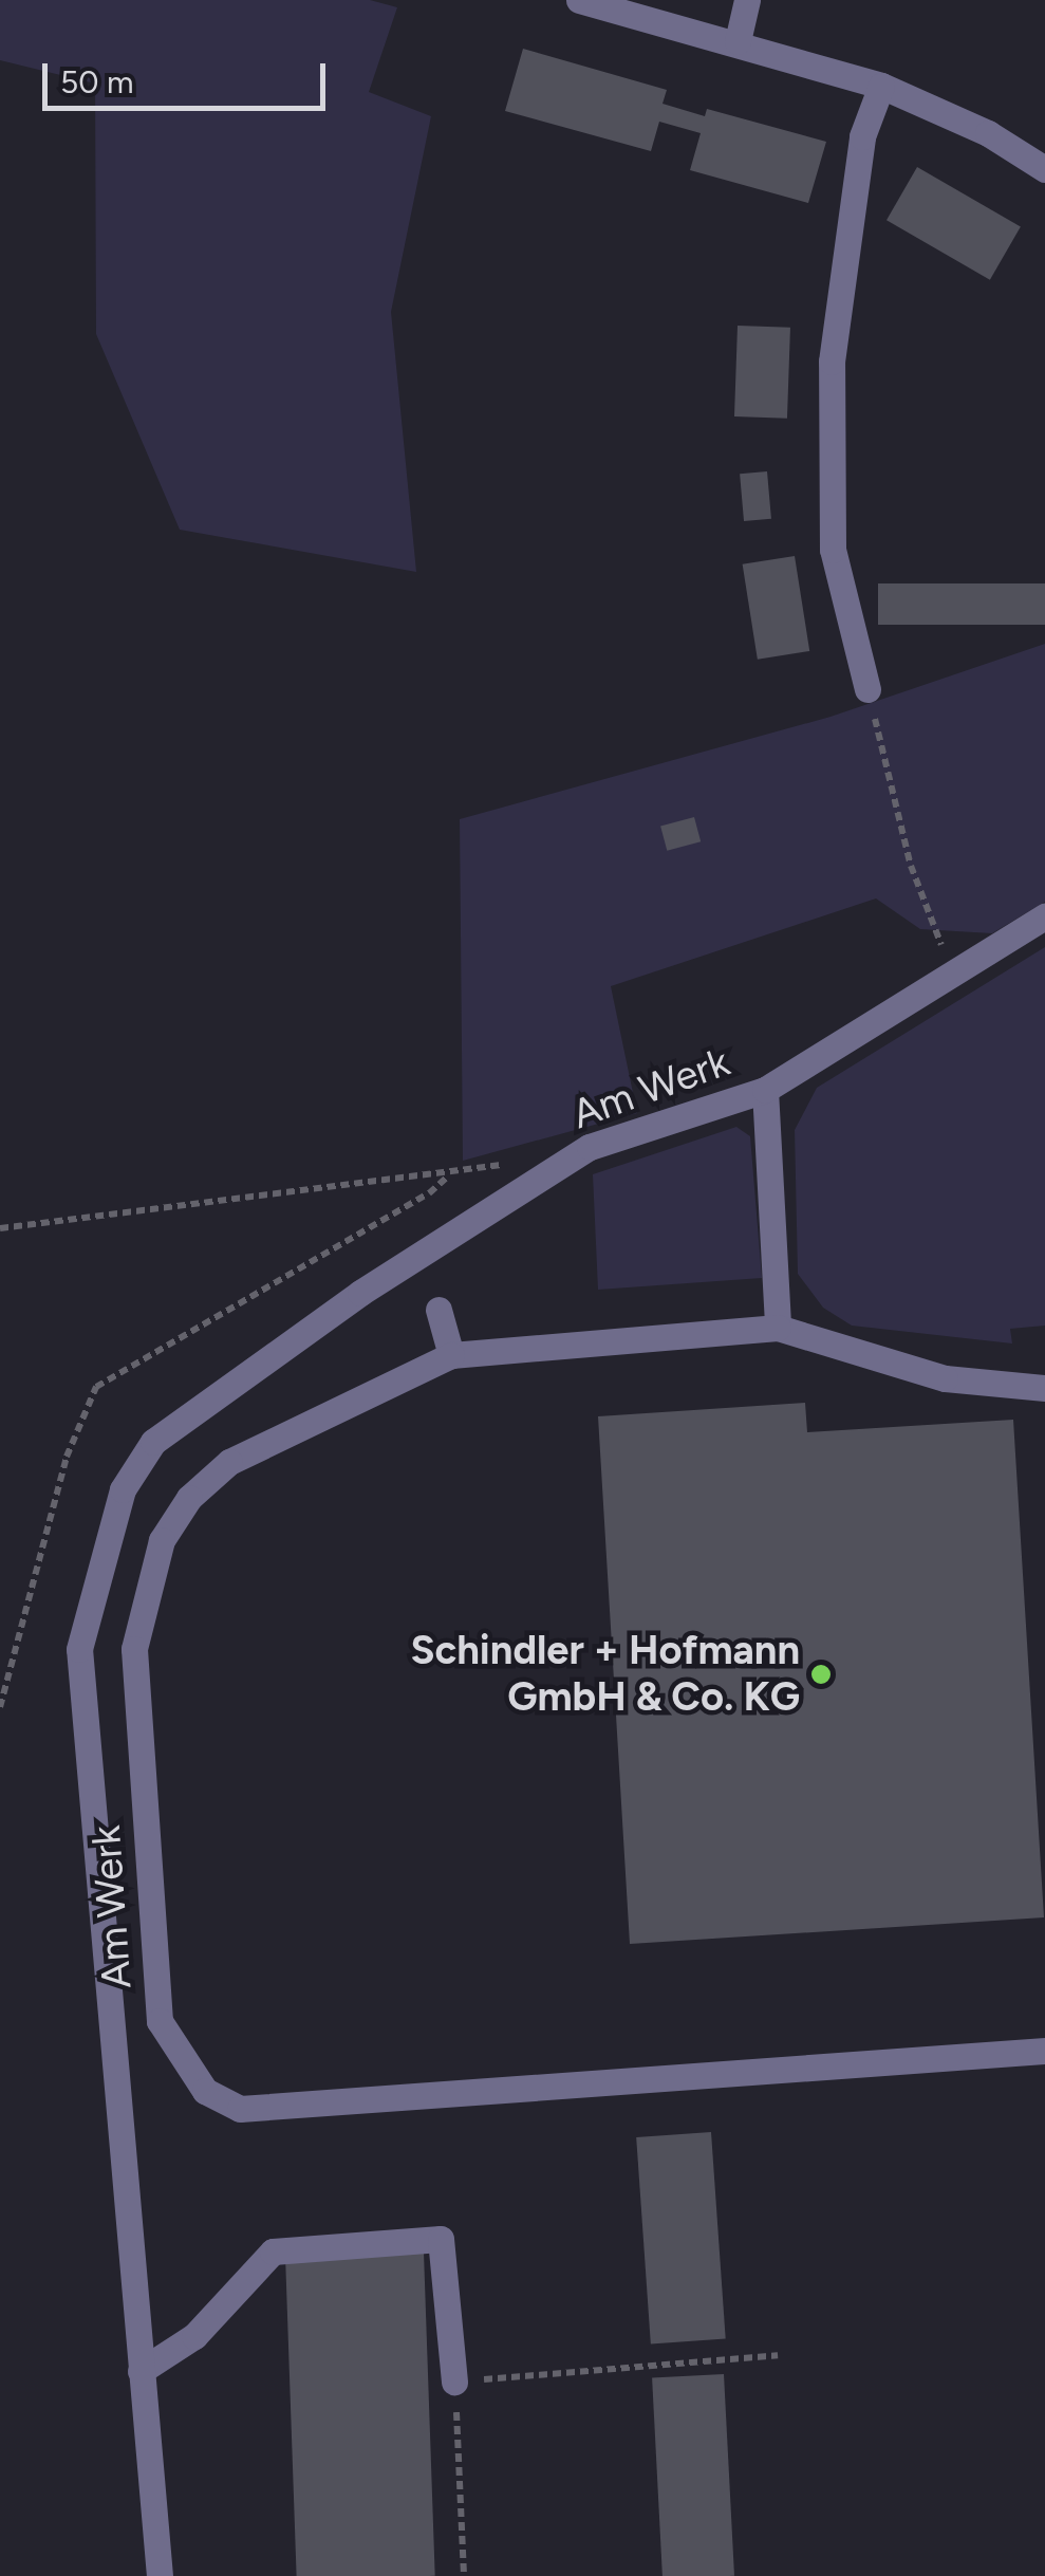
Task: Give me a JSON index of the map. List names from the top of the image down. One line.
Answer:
{"streets":{"street":["Am Werk"]},"places":["Schindler + Hofmann GmbH & Co. KG"],"scale_bar":"50 m"}
